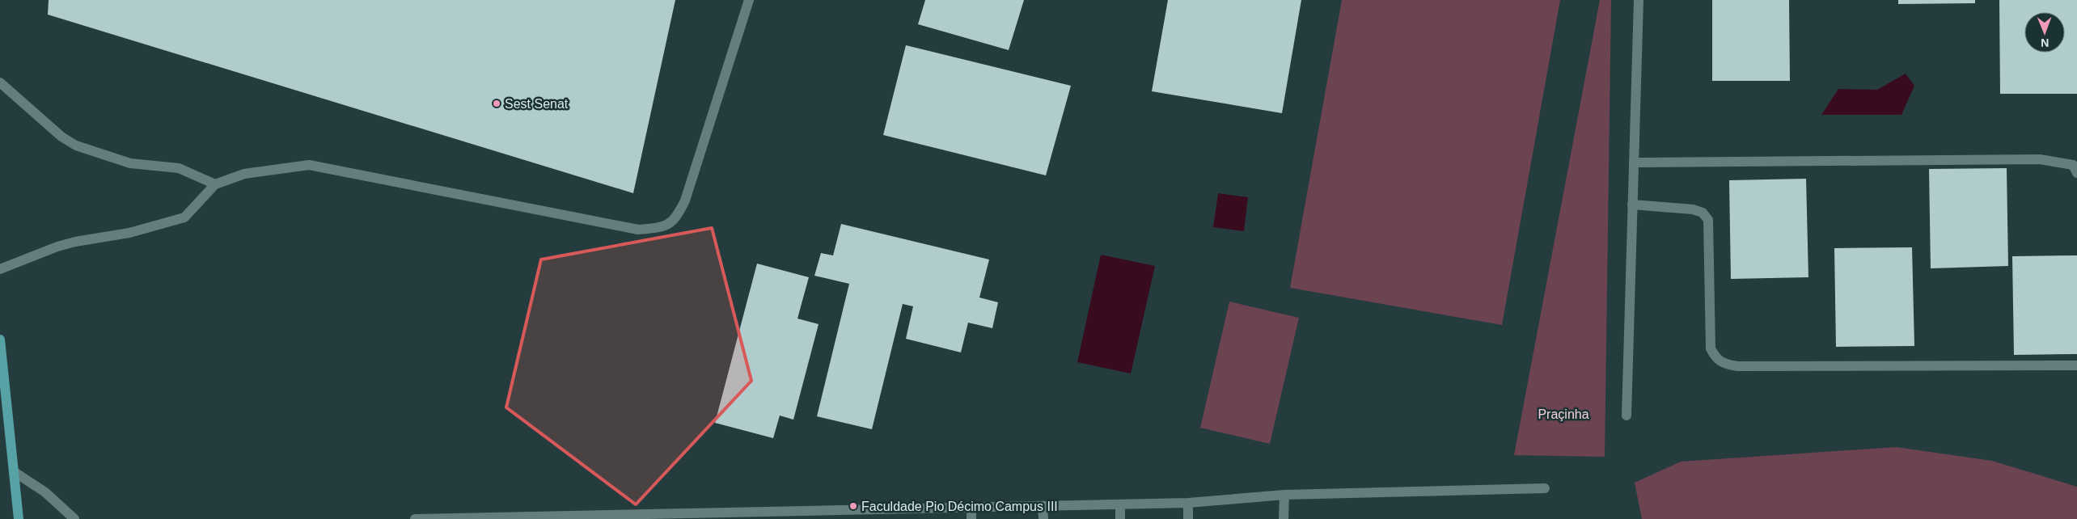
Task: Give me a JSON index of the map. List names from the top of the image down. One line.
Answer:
{"parks":["Praçinha"],"places":["Sest Senat","Faculdade Pio Décimo Campus III"],"north":"bottom"}
